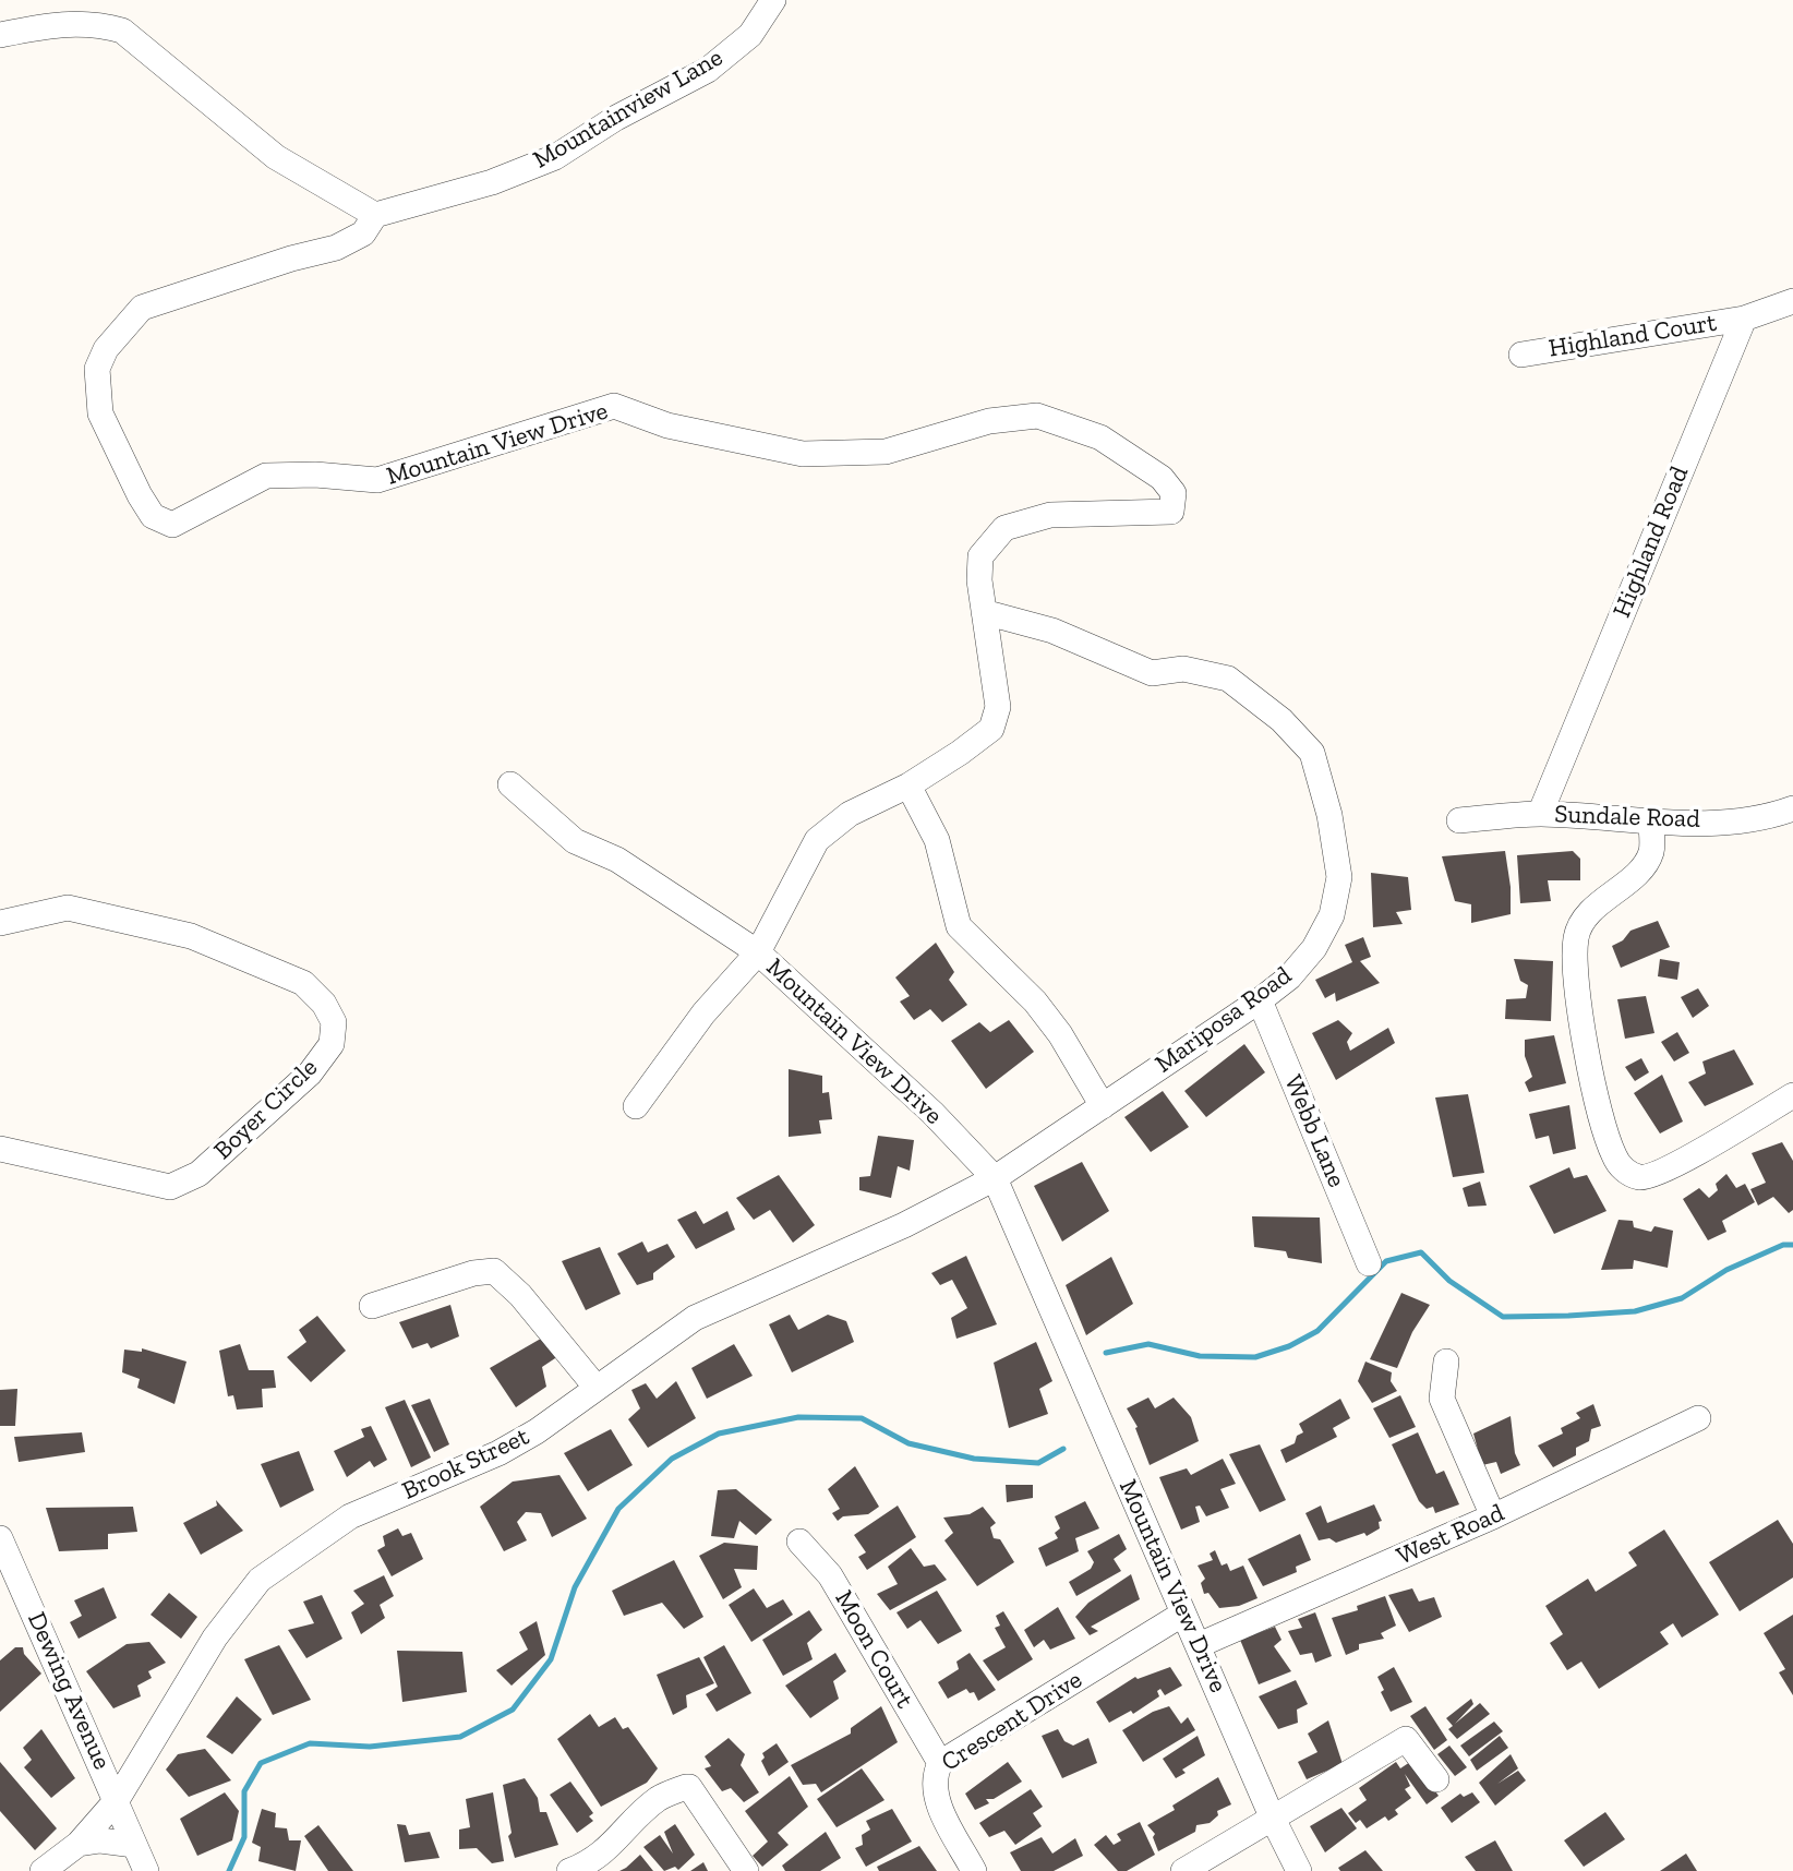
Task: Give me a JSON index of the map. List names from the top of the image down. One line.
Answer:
{"streets":{"street":["Mountainview Lane","Highland Court","Mountain View Drive","Highland Road","Sundale Road","Mariposa Road","Boyer Circle","Webb Lane","Brook Street","West Road","Moon Court","Dewing Avenue","Crescent Drive"]},"crossings":[["Mountainview Lane","Mountain View Drive"],["Highland Court","Highland Road"],["Mountain View Drive","Mariposa Road"],["Mountain View Drive","Brook Street"],["Mountain View Drive","West Road"],["Mountain View Drive","Crescent Drive"],["Highland Road","Sundale Road"],["Mariposa Road","Webb Lane"],["Mariposa Road","Brook Street"],["Brook Street","Dewing Avenue"],["Moon Court","Crescent Drive"]]}
